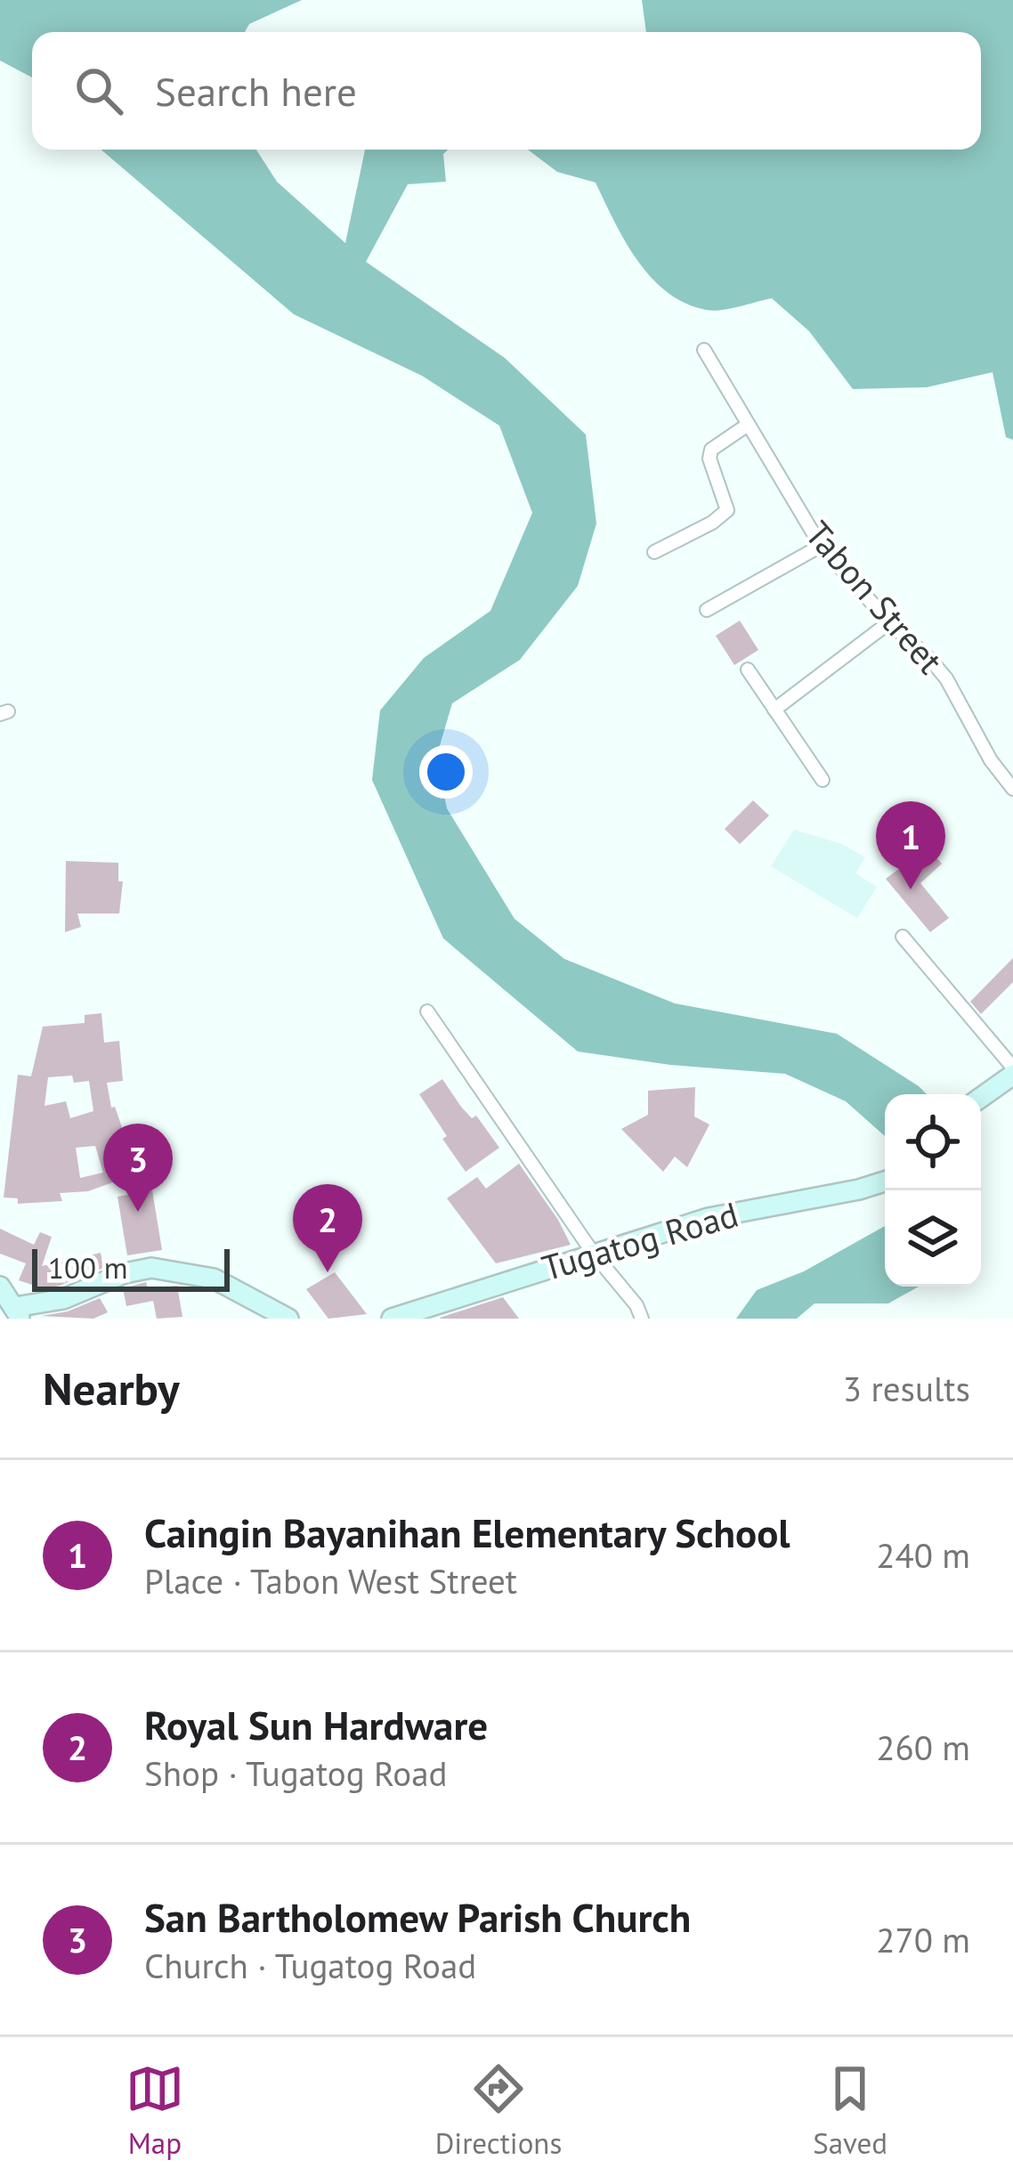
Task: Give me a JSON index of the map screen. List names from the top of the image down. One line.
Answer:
{"streets":{"street":["Tabon Street","Tugatog Road"]},"scale_bar":"100 m","page":{"search":"Search here","pins":["1","3","2"],"scale":"100 m","heading":["Nearby","3 results"],"list":[{"mark":"1","name":"Caingin Bayanihan Elementary School","note":"Place · Tabon West Street","value":"240 m"},{"mark":"2","name":"Royal Sun Hardware","note":"Shop · Tugatog Road","value":"260 m"},{"mark":"3","name":"San Bartholomew Parish Church","note":"Church · Tugatog Road","value":"270 m"}],"nav":["Map","Directions","Saved"]}}
